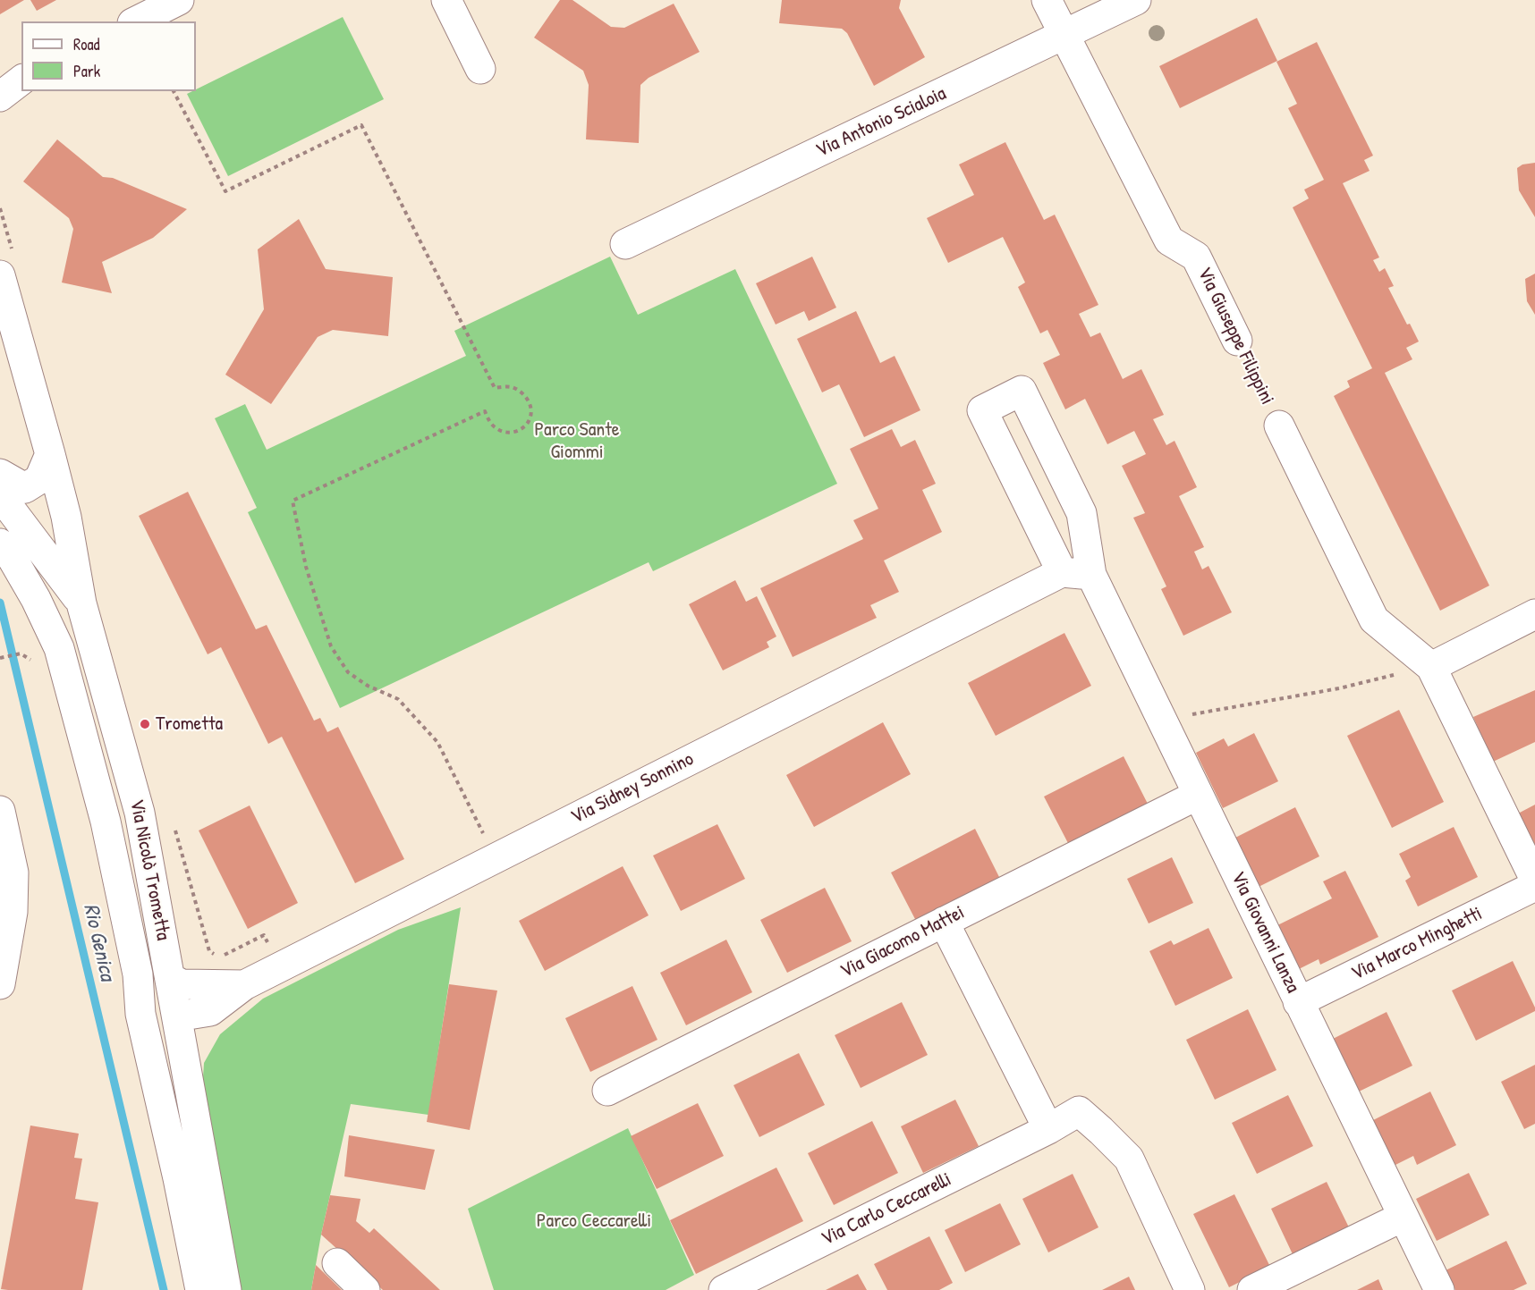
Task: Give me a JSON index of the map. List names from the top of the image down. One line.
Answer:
{"streets":{"street":["Via Antonio Scialoia","Via Giuseppe Filippini","Via Sidney Sonnino","Via Nicolò Trometta","Via Giovanni Lanza","Via Giacomo Mattei","Via Marco Minghetti","Via Carlo Ceccarelli"]},"crossings":[["Via Antonio Scialoia","Via Giuseppe Filippini"],["Via Sidney Sonnino","Via Nicolò Trometta"],["Via Sidney Sonnino","Via Giovanni Lanza"],["Via Giovanni Lanza","Via Giacomo Mattei"],["Via Giovanni Lanza","Via Marco Minghetti"]],"water":["Rio Genica"],"parks":["Parco Sante Giommi","Parco Ceccarelli"],"places":["Trometta"],"legend":["Road","Park"]}
